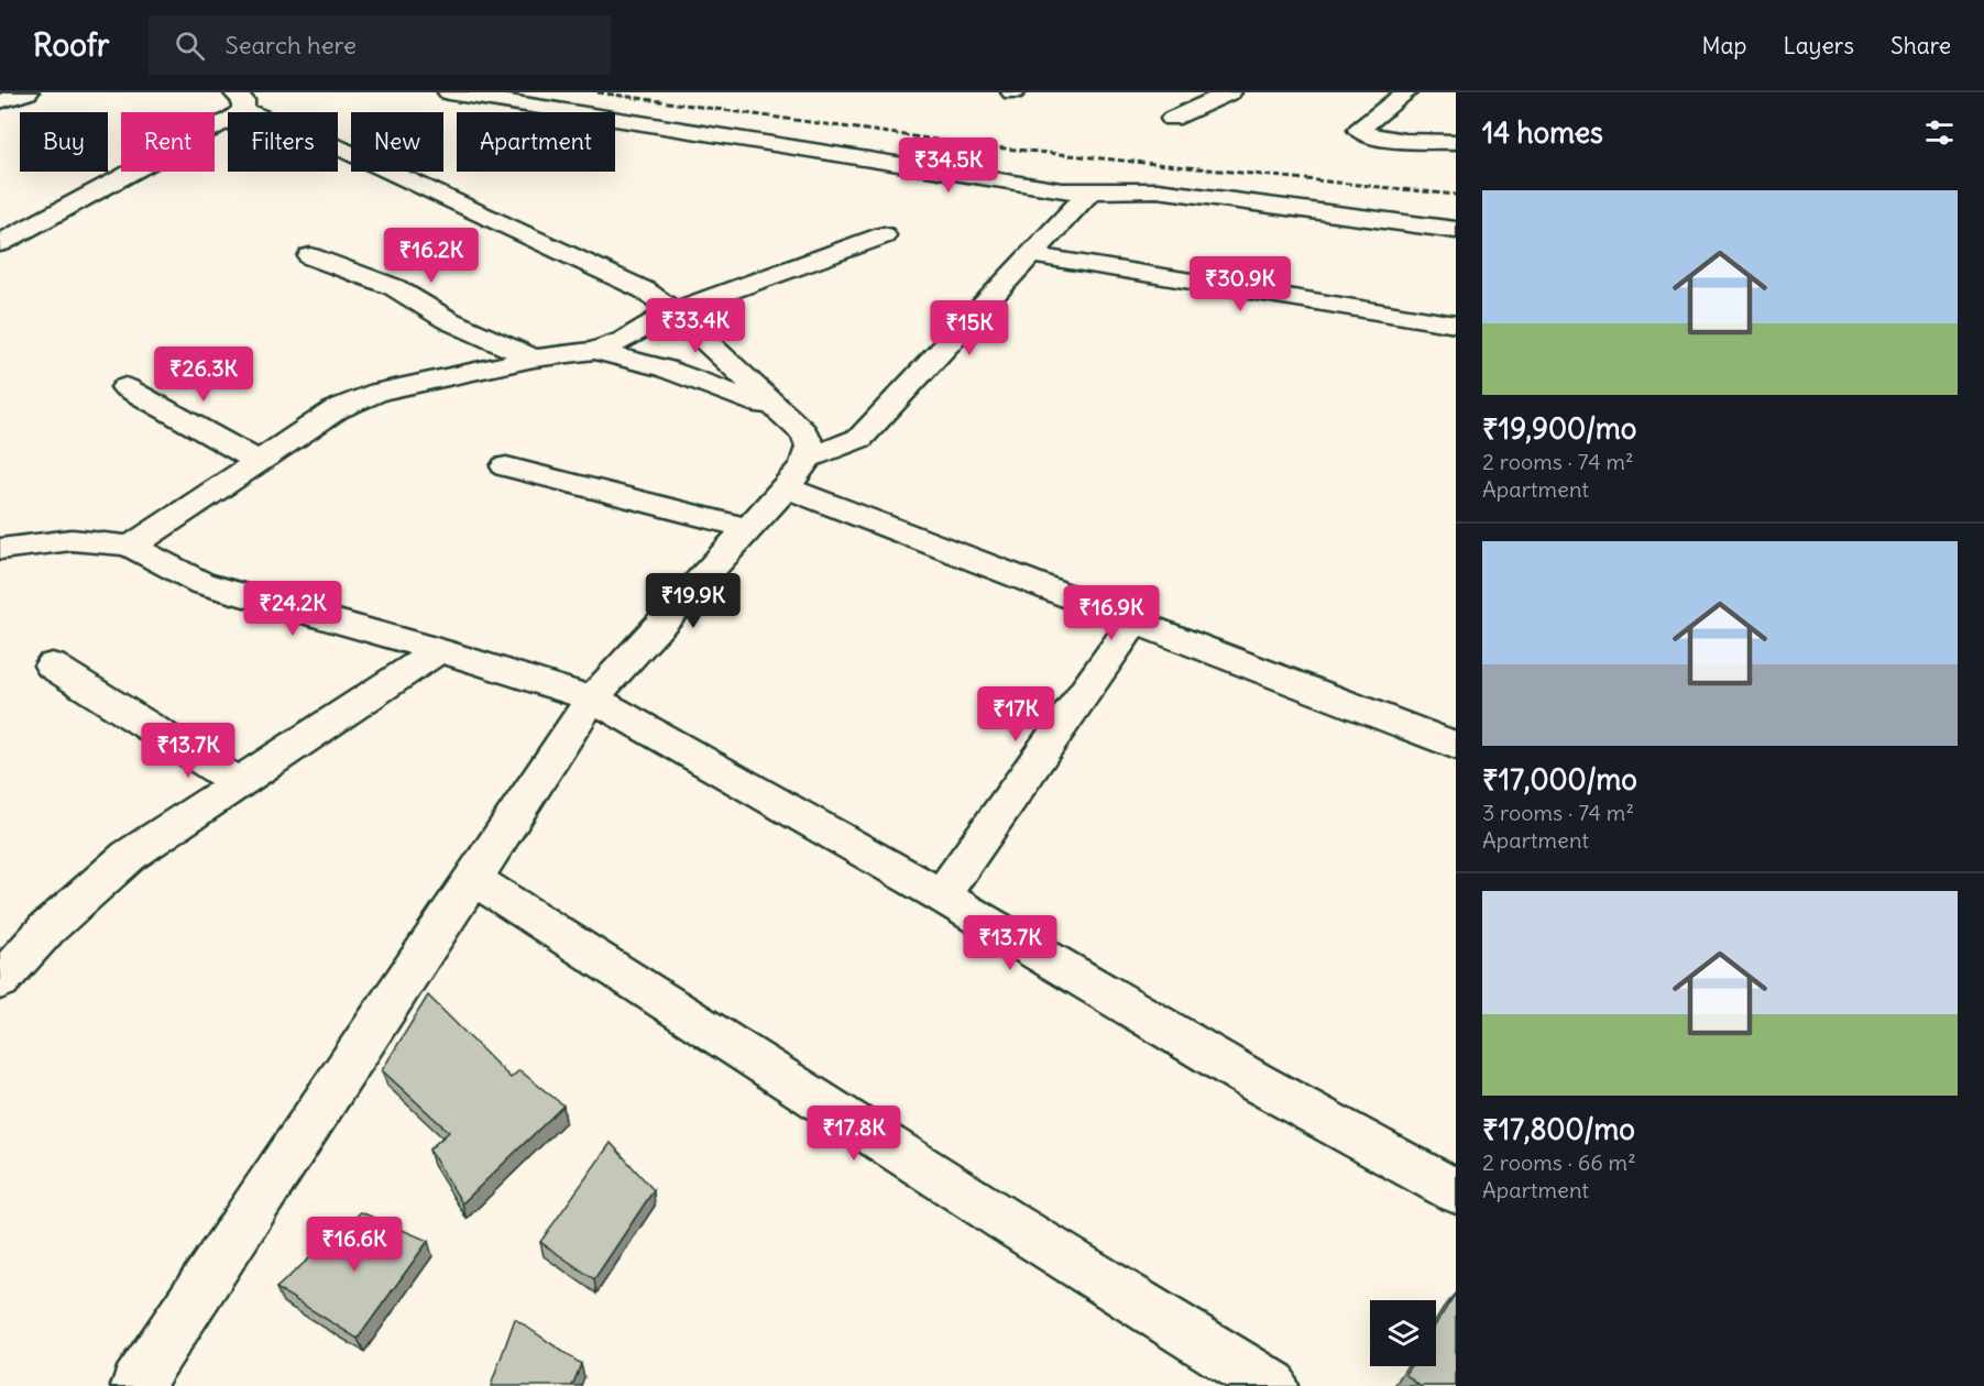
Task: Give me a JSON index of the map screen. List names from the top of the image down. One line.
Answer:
{"page":{"header":"Roofr","search":"Search here","nav":["Map","Layers","Share"],"heading":"14 homes","chip":["Buy","Rent","Filters","New","Apartment"],"price":["₹34.5K","₹16.2K","₹30.9K","₹33.4K","₹15K","₹26.3K","₹19.9K","₹24.2K","₹16.9K","₹17K","₹13.7K","₹13.7K","₹17.8K","₹16.6K"],"list":[{"name":"₹19,900/mo","note":"2 rooms · 74 m² · Apartment"},{"name":"₹17,000/mo","note":"3 rooms · 74 m² · Apartment"},{"name":"₹17,800/mo","note":"2 rooms · 66 m² · Apartment"}]}}
